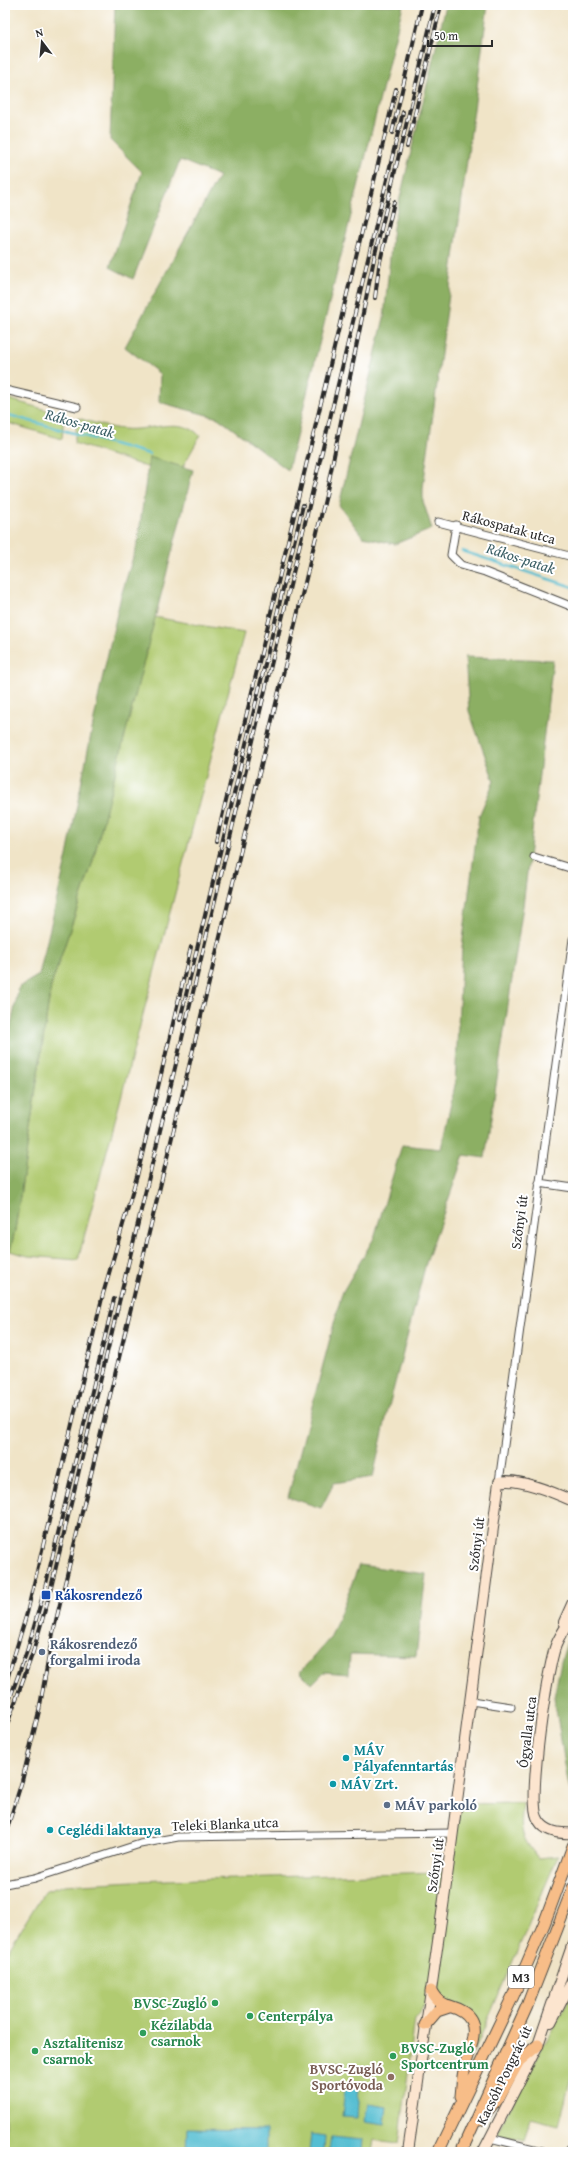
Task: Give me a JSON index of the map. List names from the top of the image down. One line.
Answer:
{"streets":{"main road":["M3","Kacsóh Pongrác út"],"street":["Rákospatak utca","Szőnyi út","Ógyalla utca","Teleki Blanka utca"]},"crossings":[["Szőnyi út","Teleki Blanka utca"]],"water":["Rákos-patak"],"places":{"transit":["Rákosrendező"],"other":["Rákosrendező forgalmi iroda","MÁV Pályafenntartás","MÁV Zrt.","MÁV parkoló","Ceglédi laktanya","BVSC-Zugló","Centerpálya","Kézilabda csarnok","Asztalitenisz csarnok","BVSC-Zugló Sportcentrum","BVSC-Zugló Sportóvoda"]},"scale_bar":"50 m","north":"top"}
